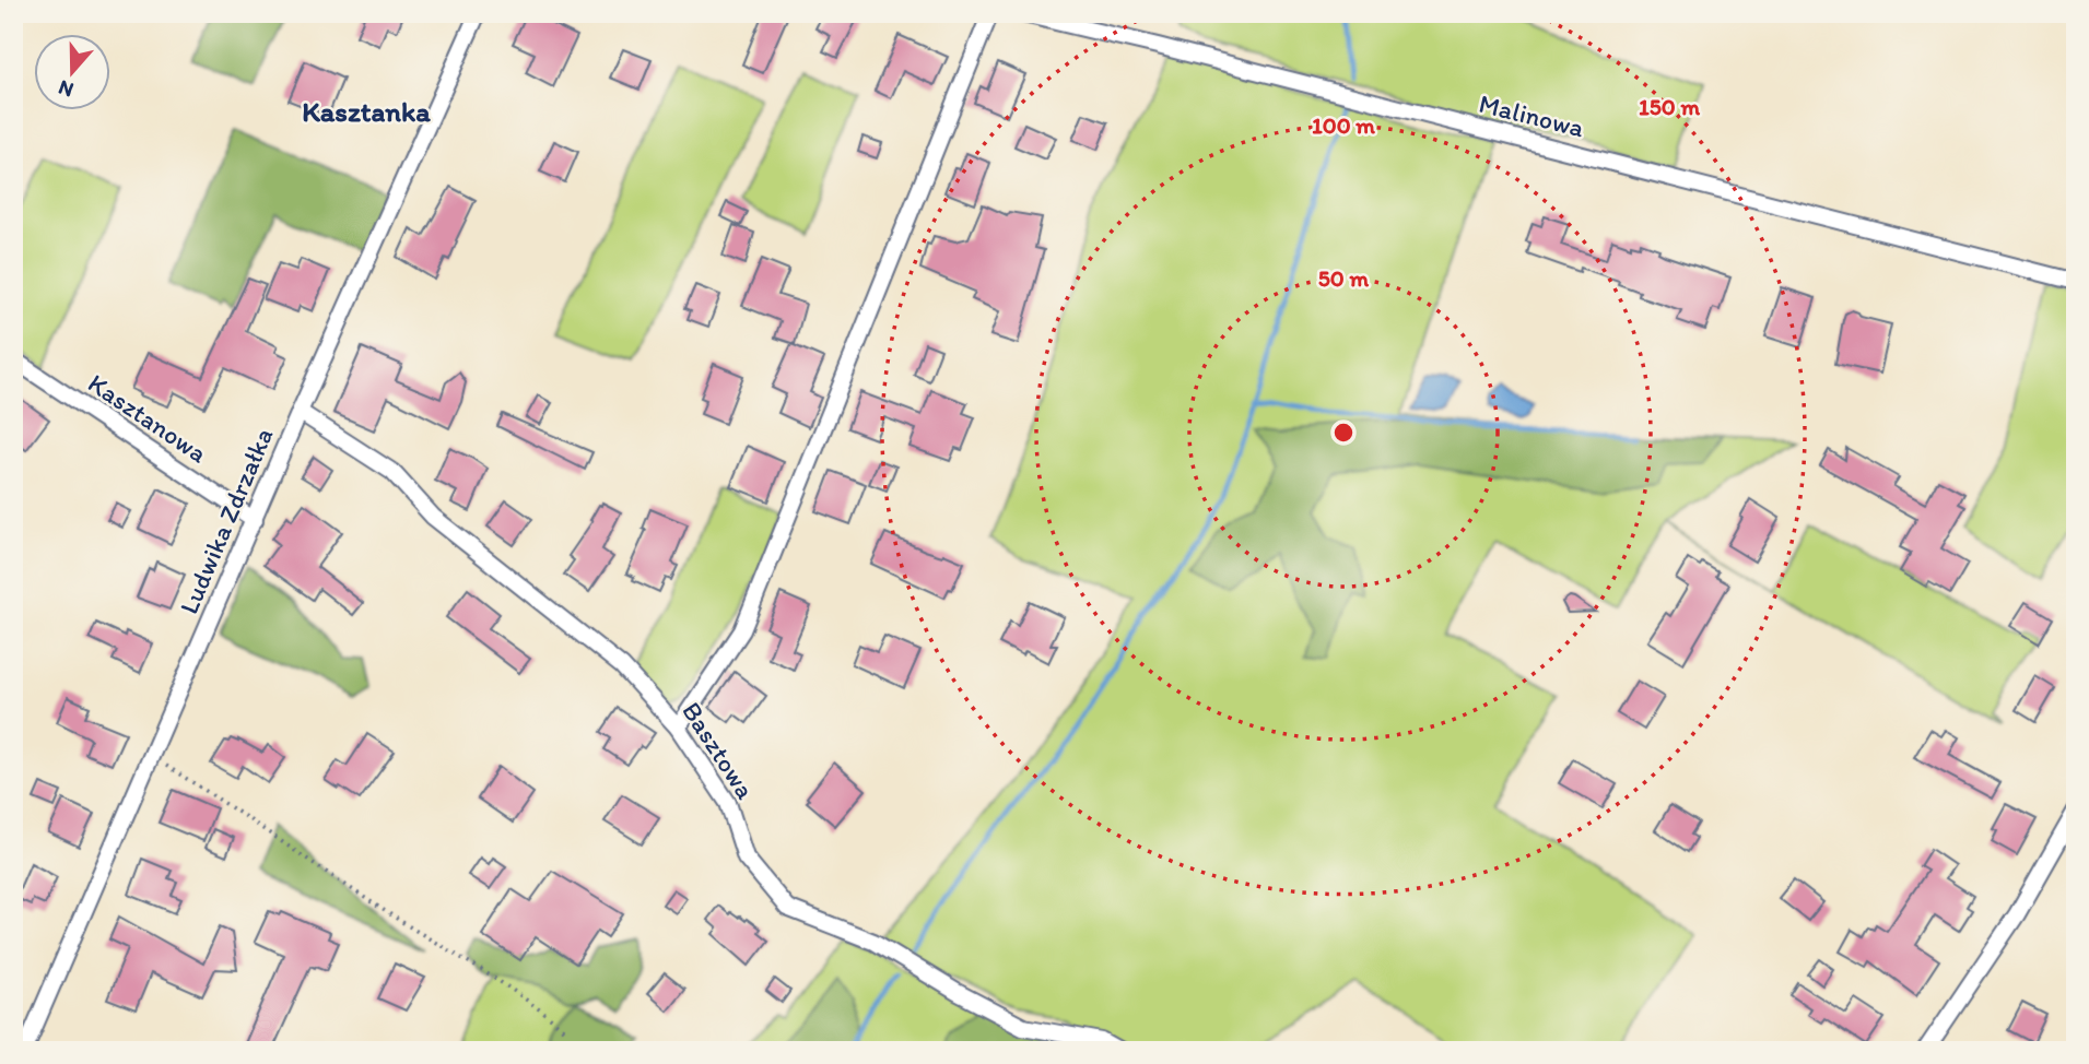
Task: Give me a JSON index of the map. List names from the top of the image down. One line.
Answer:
{"streets":{"street":["Malinowa","Kasztanowa","Ludwika Zdrzałka","Basztowa"]},"crossings":[["Kasztanowa","Ludwika Zdrzałka"],["Ludwika Zdrzałka","Basztowa"]],"districts":["Kasztanka"],"north":"bottom","rings":["150 m","100 m","50 m"]}
